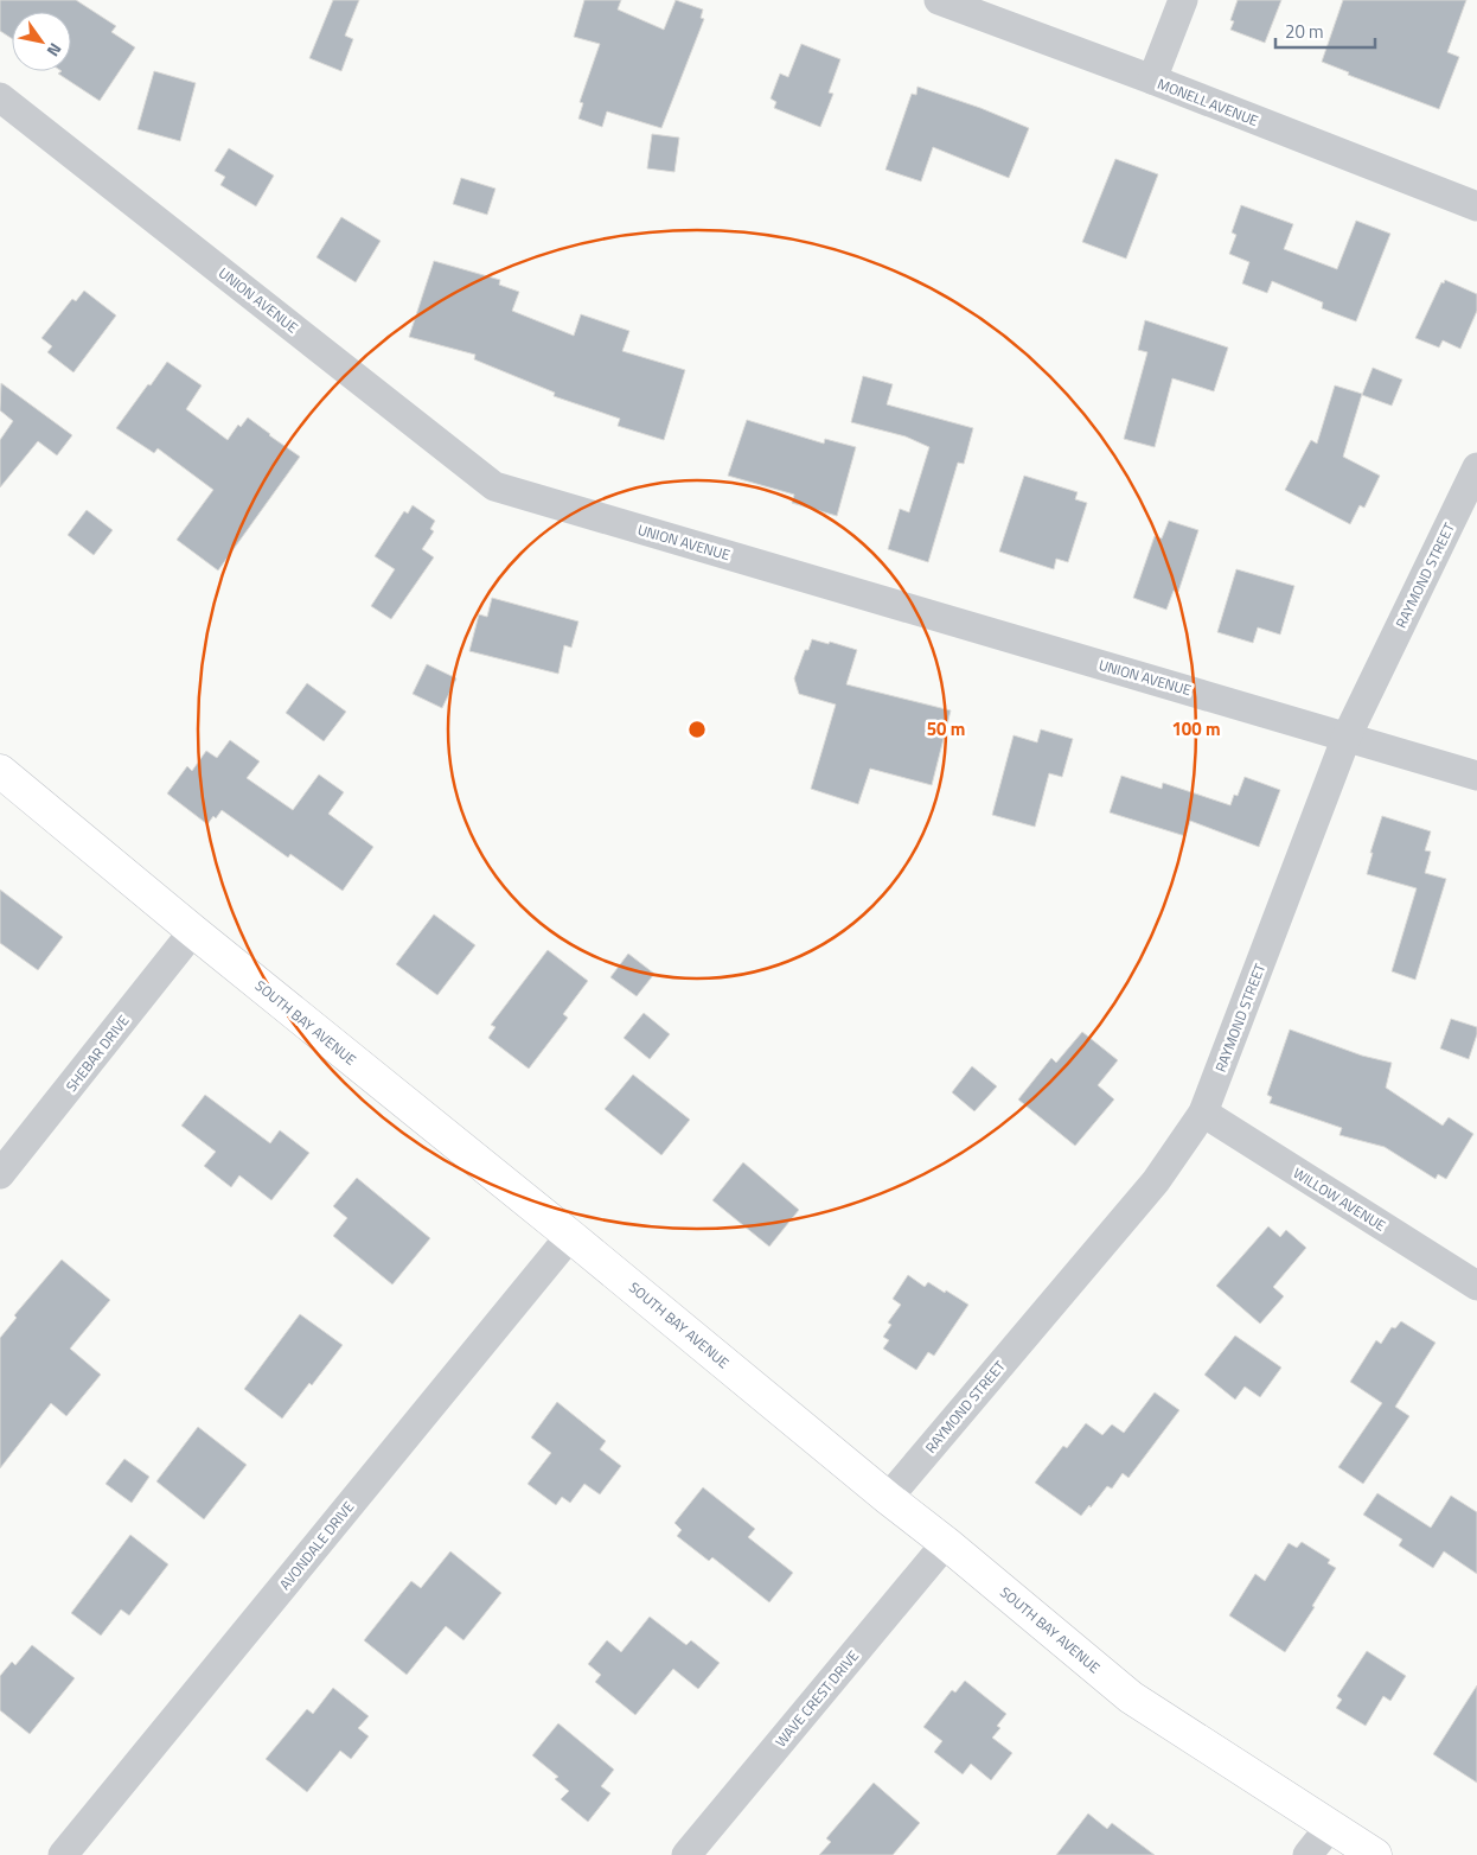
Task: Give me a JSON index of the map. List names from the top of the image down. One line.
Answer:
{"streets":{"street":["MONELL AVENUE","UNION AVENUE","RAYMOND STREET","SOUTH BAY AVENUE","SHEBAR DRIVE","WILLOW AVENUE","AVONDALE DRIVE","WAVE CREST DRIVE"]},"crossings":[["UNION AVENUE","RAYMOND STREET"],["RAYMOND STREET","SOUTH BAY AVENUE"],["RAYMOND STREET","WILLOW AVENUE"],["SOUTH BAY AVENUE","SHEBAR DRIVE"],["SOUTH BAY AVENUE","AVONDALE DRIVE"],["SOUTH BAY AVENUE","WAVE CREST DRIVE"]],"scale_bar":"20 m","north":"bottom right","rings":["50 m","100 m"]}
